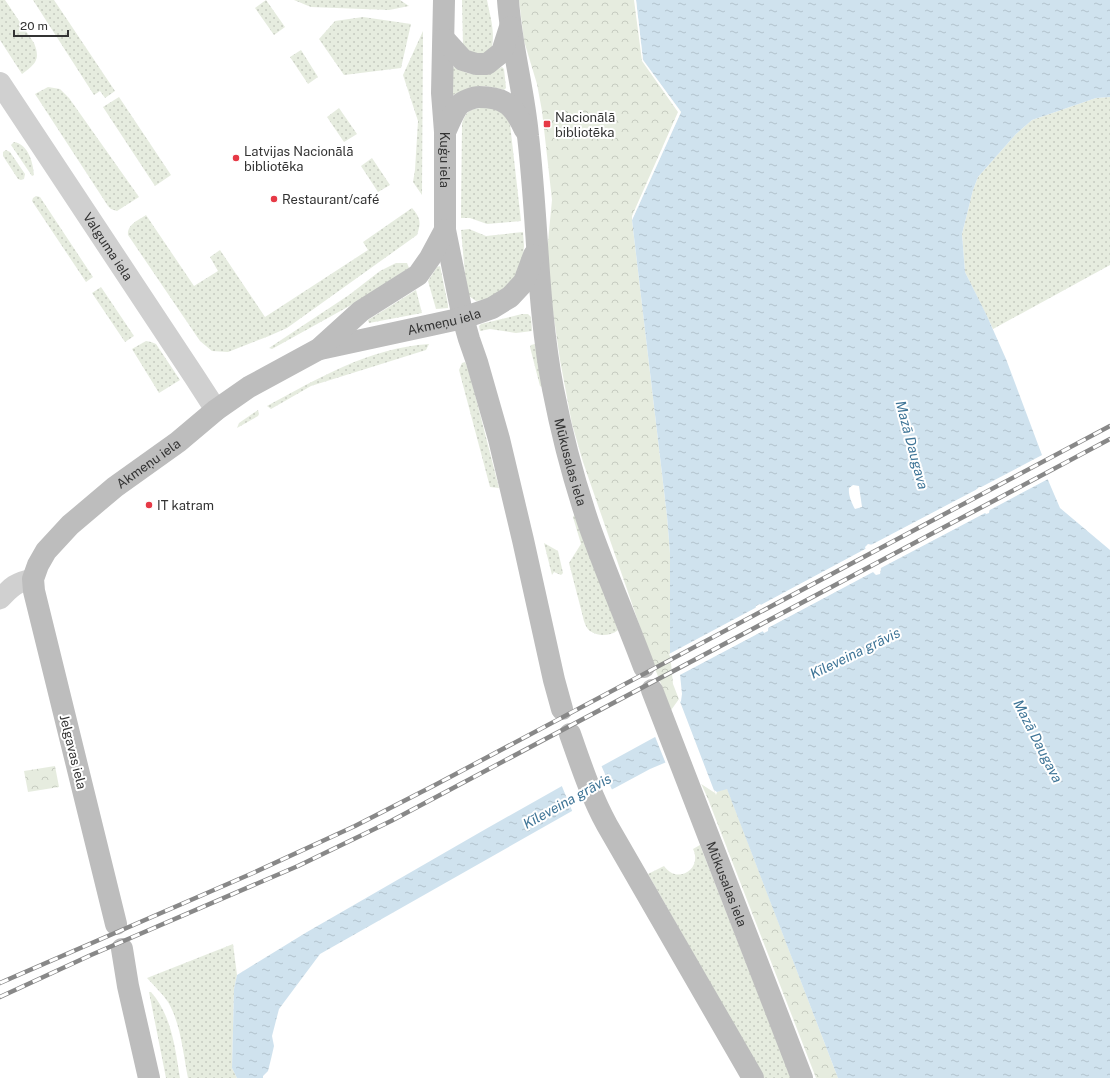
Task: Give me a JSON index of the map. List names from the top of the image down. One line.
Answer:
{"streets":{"main road":["Kuģu iela","Akmeņu iela","Mūkusalas iela","Jelgavas iela"],"street":["Valguma iela"]},"crossings":[["Kuģu iela","Akmeņu iela"],["Valguma iela","Akmeņu iela"],["Akmeņu iela","Mūkusalas iela"],["Akmeņu iela","Jelgavas iela"]],"water":["Mazā Daugava","Kīleveina grāvis"],"places":{"transit":["Nacionālā bibliotēka"],"other":["Latvijas Nacionālā bibliotēka","Restaurant/café","IT katram"]},"scale_bar":"20 m"}
